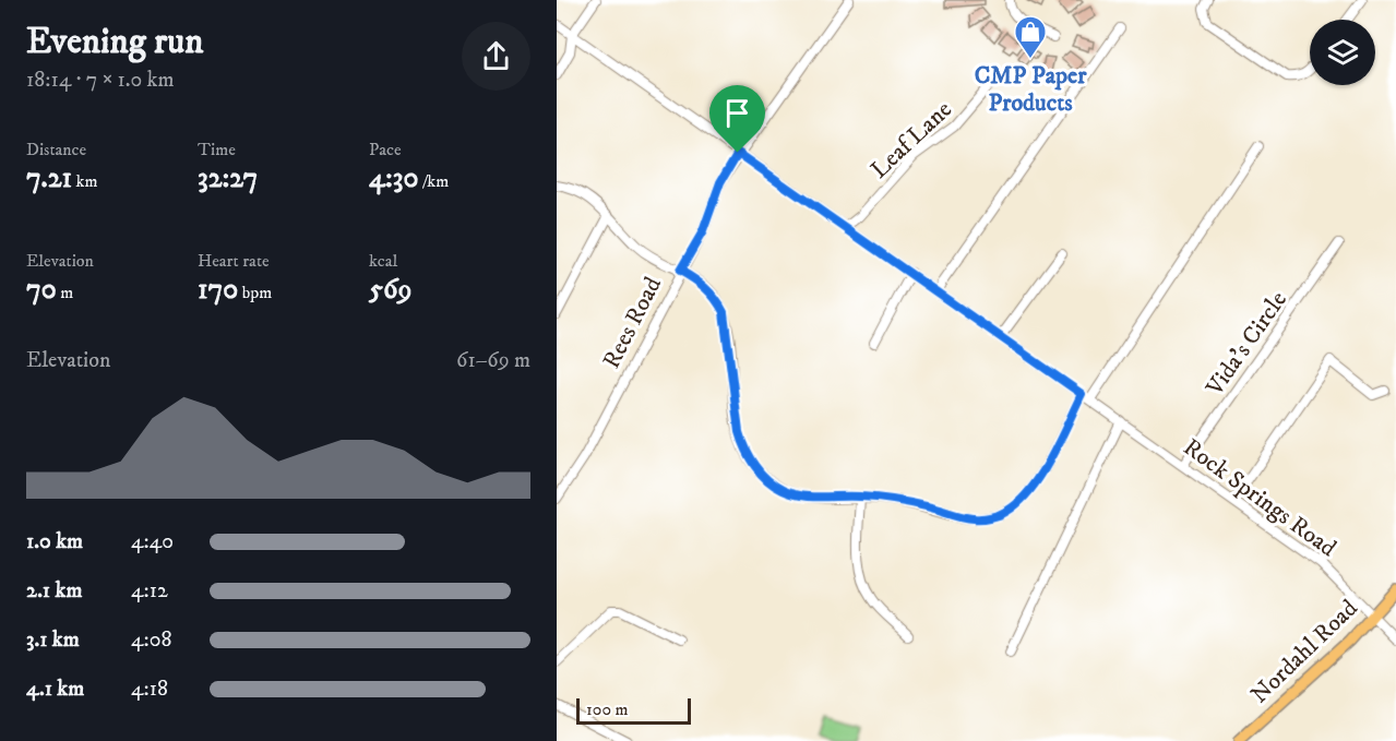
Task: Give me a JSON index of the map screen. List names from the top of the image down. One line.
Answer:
{"streets":{"main road":["Nordahl Road"],"street":["Leaf Lane","Rees Road","Vida's Circle","Rock Springs Road"]},"crossings":[["Leaf Lane","Rock Springs Road"],["Rees Road","Rock Springs Road"],["Vida's Circle","Rock Springs Road"],["Rock Springs Road","Nordahl Road"]],"places":{"shop":["CMP Paper Products"]},"scale_bar":"100 m","page":{"heading":["Evening run","18:14 · 7 × 1.0 km"],"stats":[["Distance","7.21 km"],["Time","32:27"],["Pace","4:30 /km"],["Elevation","70 m"],["Heart rate","170 bpm"],["kcal","569"]],"chart":["Elevation","61–69 m"],"list":[{"name":"1.0 km","note":"4:40"},{"name":"2.1 km","note":"4:12"},{"name":"3.1 km","note":"4:08"},{"name":"4.1 km","note":"4:18"}],"scale":"100 m"}}
